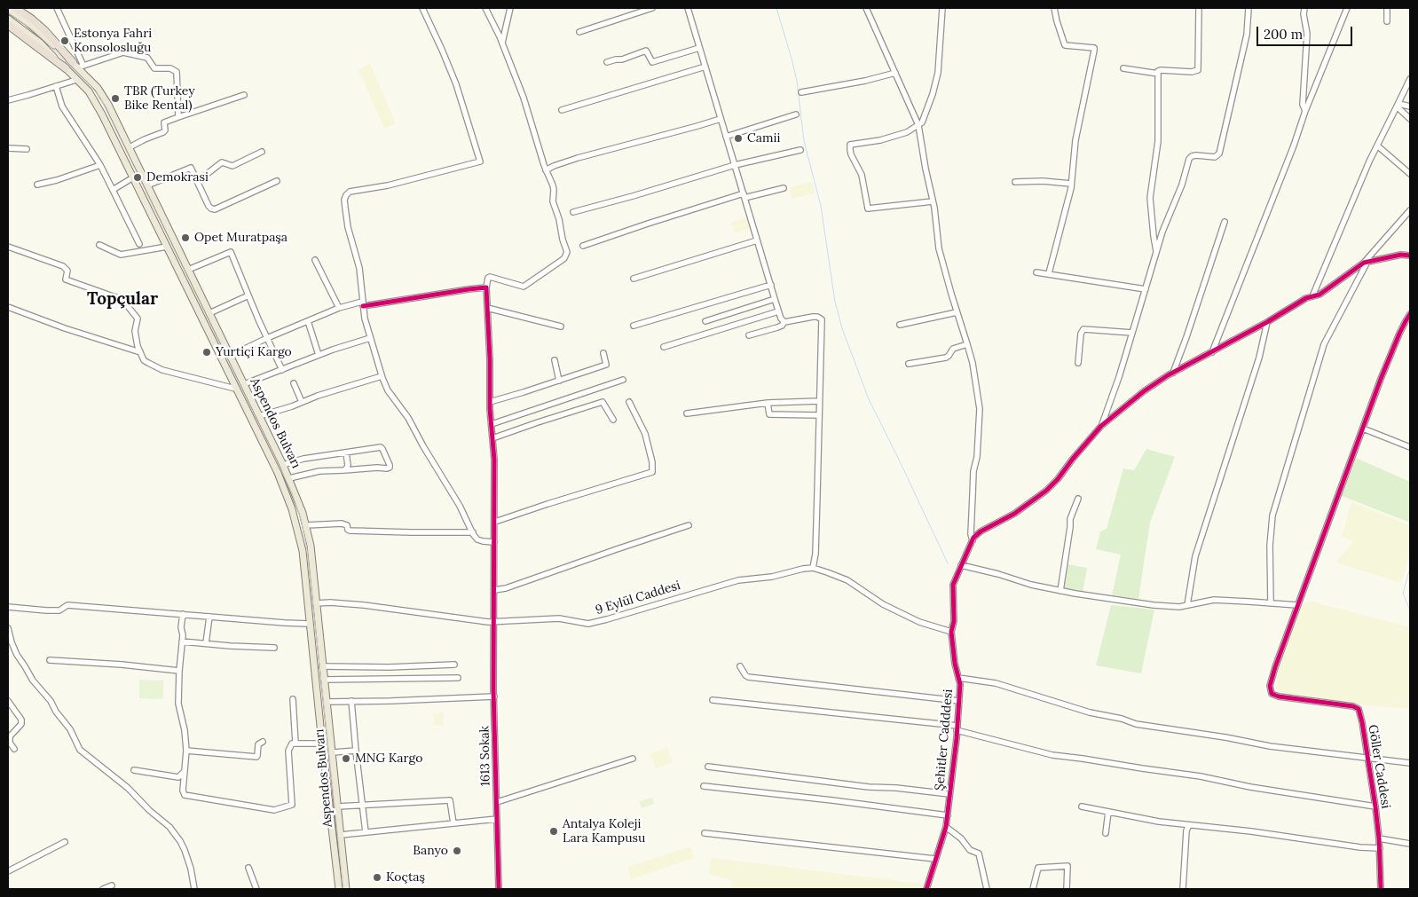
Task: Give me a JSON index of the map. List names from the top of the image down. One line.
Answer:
{"streets":{"main road":["Aspendos Bulvarı"],"street":["9 Eylül Caddesi","Şehitler Cadddesi","1613 Sokak","Göller Caddesi"]},"crossings":[["Aspendos Bulvarı","9 Eylül Caddesi"],["9 Eylül Caddesi","Şehitler Cadddesi"],["9 Eylül Caddesi","1613 Sokak"]],"districts":["Topçular"],"places":["Estonya Fahri Konsolosluğu","TBR (Turkey Bike Rental)","Camii","Demokrasi","Opet Muratpaşa","Yurtiçi Kargo","MNG Kargo","Antalya Koleji Lara Kampusu","Banyo","Koçtaş"],"scale_bar":"200 m"}
